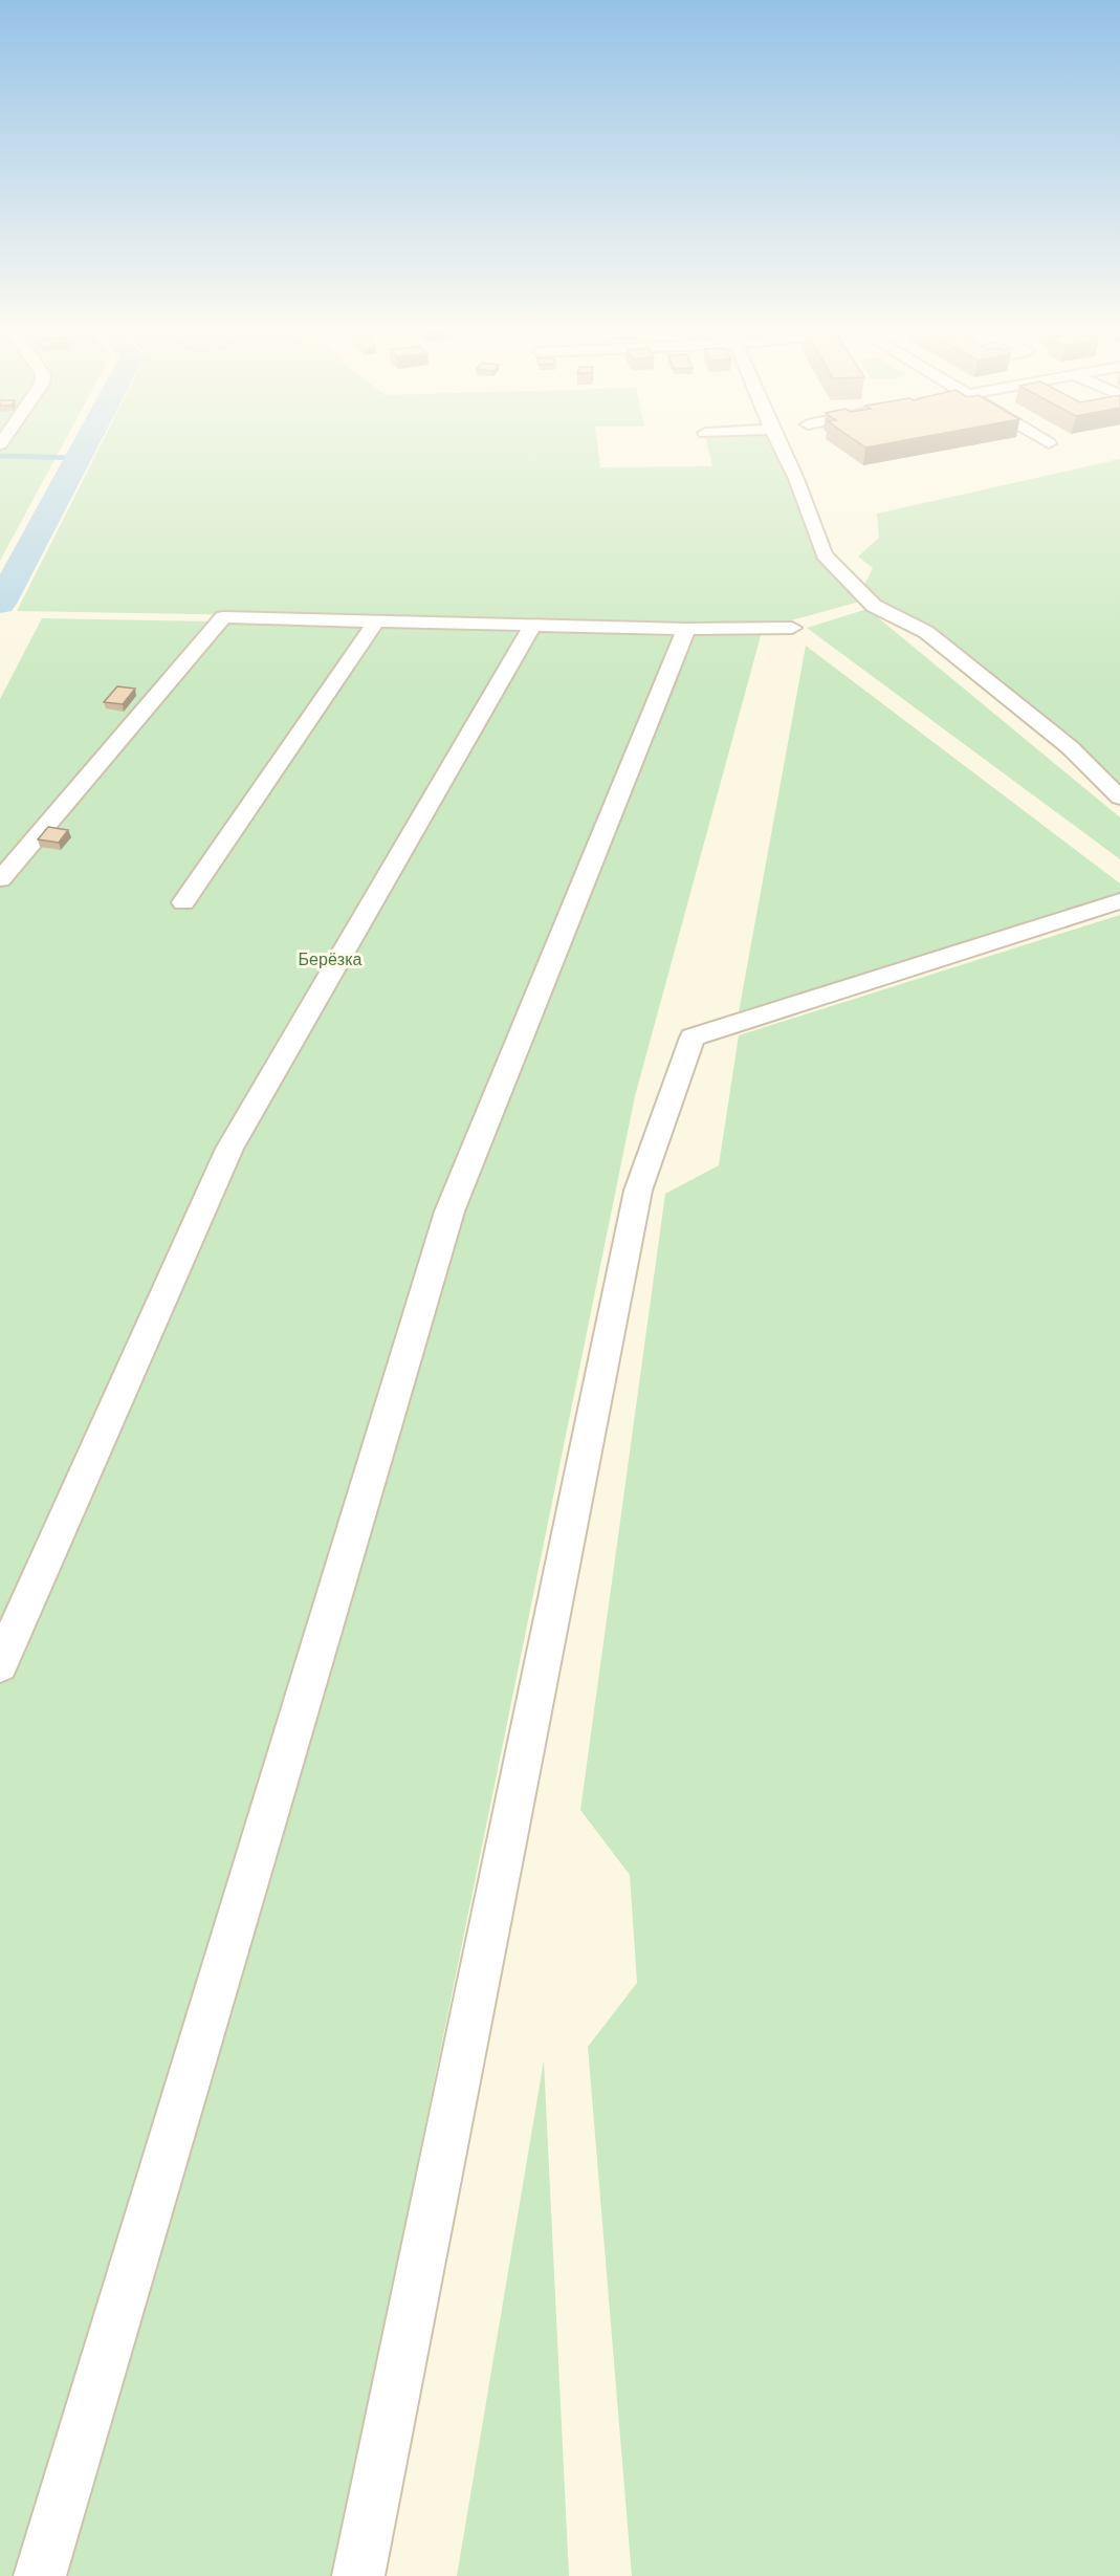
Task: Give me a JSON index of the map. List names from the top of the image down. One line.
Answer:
{"parks":["Берёзка"]}
